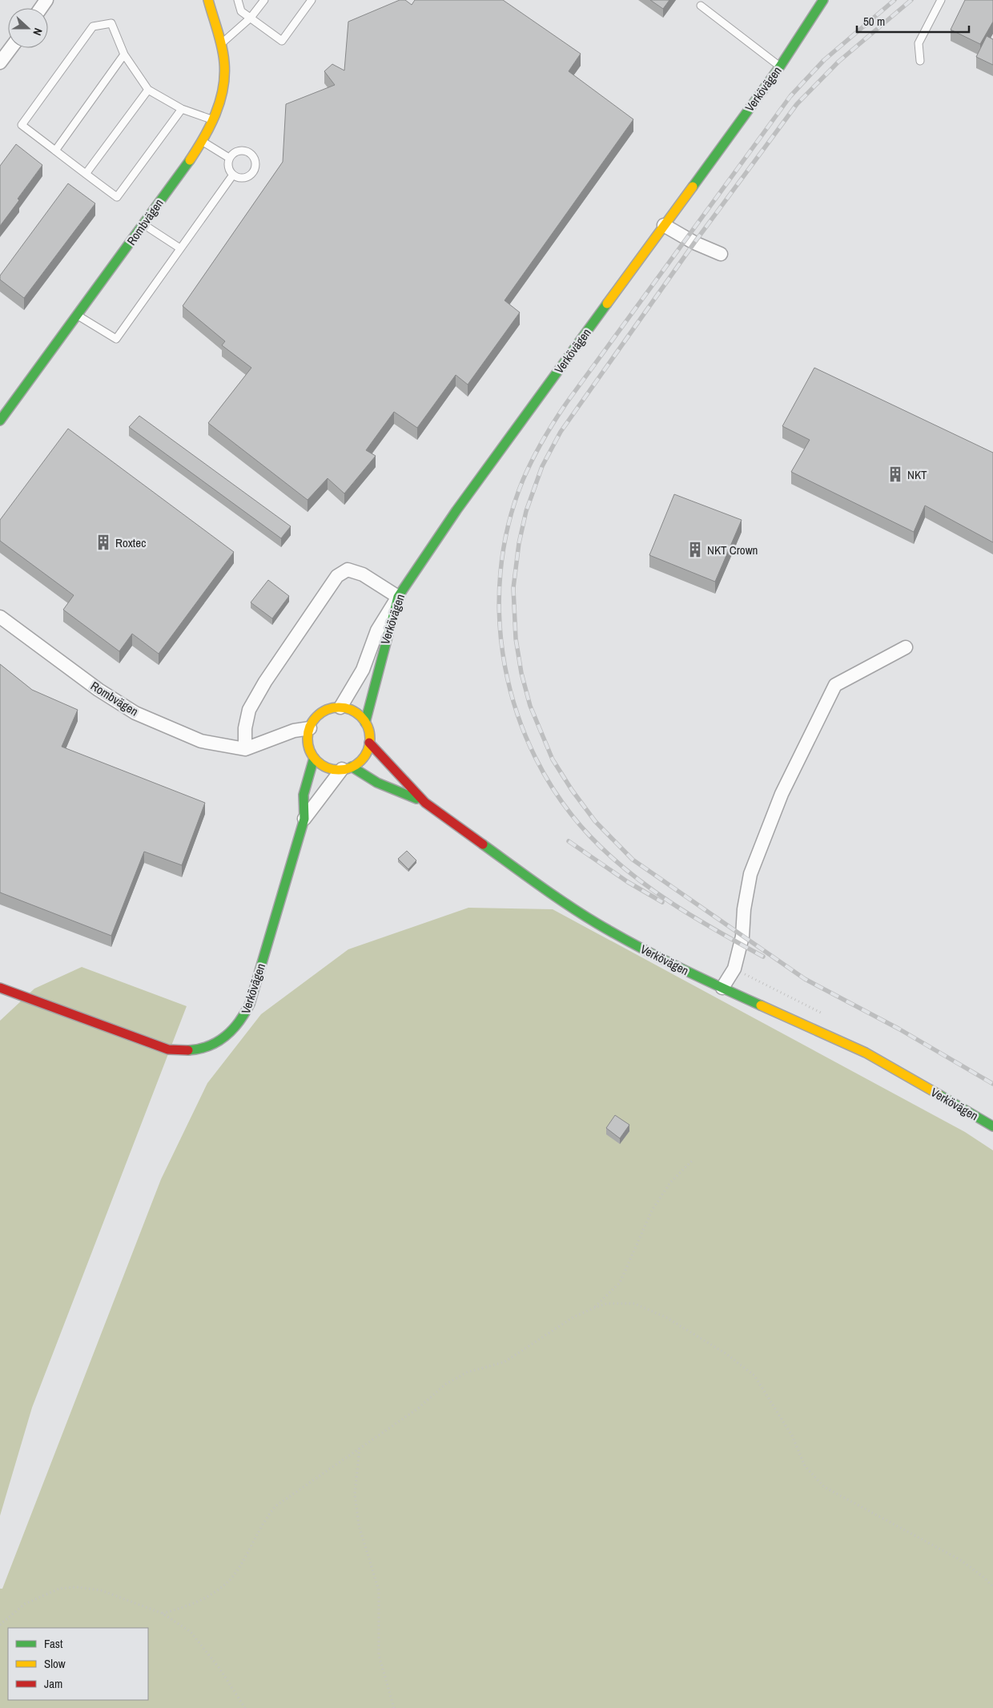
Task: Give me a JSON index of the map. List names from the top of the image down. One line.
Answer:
{"streets":{"street":["Verkövägen","Rombvägen"]},"places":{"building":["NKT","Roxtec","NKT Crown"]},"legend":["Fast","Slow","Jam"],"scale_bar":"50 m","north":"right"}
